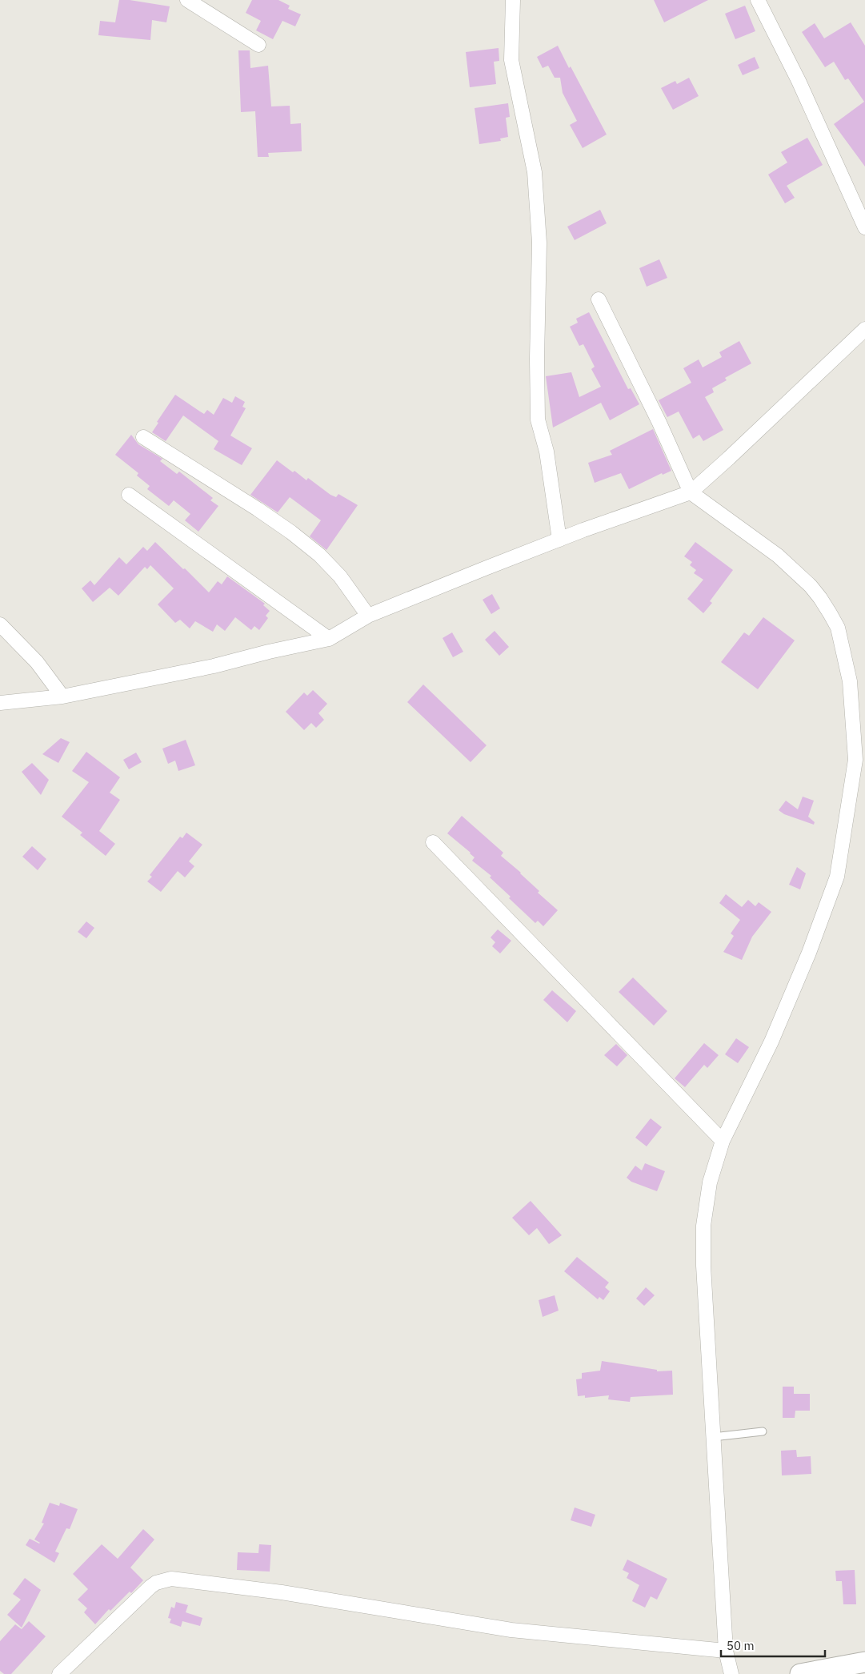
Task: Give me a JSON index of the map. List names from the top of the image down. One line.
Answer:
{"scale_bar":"50 m"}
